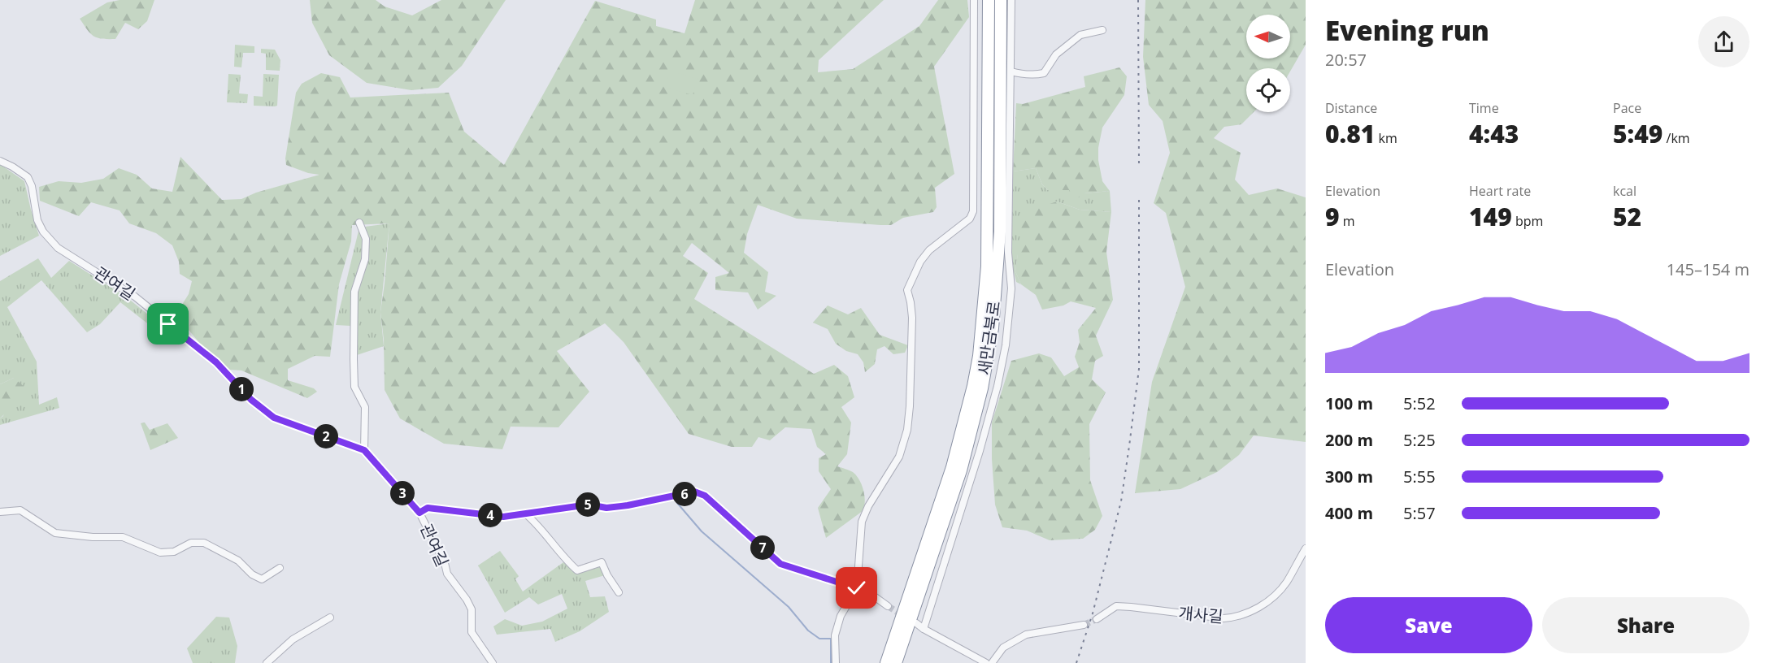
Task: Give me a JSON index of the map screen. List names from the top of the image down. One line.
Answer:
{"streets":{"highway":["새만금북로"],"street":["관여길","개사길"]},"north":"left","page":{"heading":["Evening run","20:57"],"stats":[["Distance","0.81 km"],["Time","4:43"],["Pace","5:49 /km"],["Elevation","9 m"],["Heart rate","149 bpm"],["kcal","52"]],"chart":["Elevation","145–154 m"],"pins":["1","2","3","6","5","4","7"],"list":[{"name":"100 m","note":"5:52"},{"name":"200 m","note":"5:25"},{"name":"300 m","note":"5:55"},{"name":"400 m","note":"5:57"}],"buttons":["Save","Share"]}}
